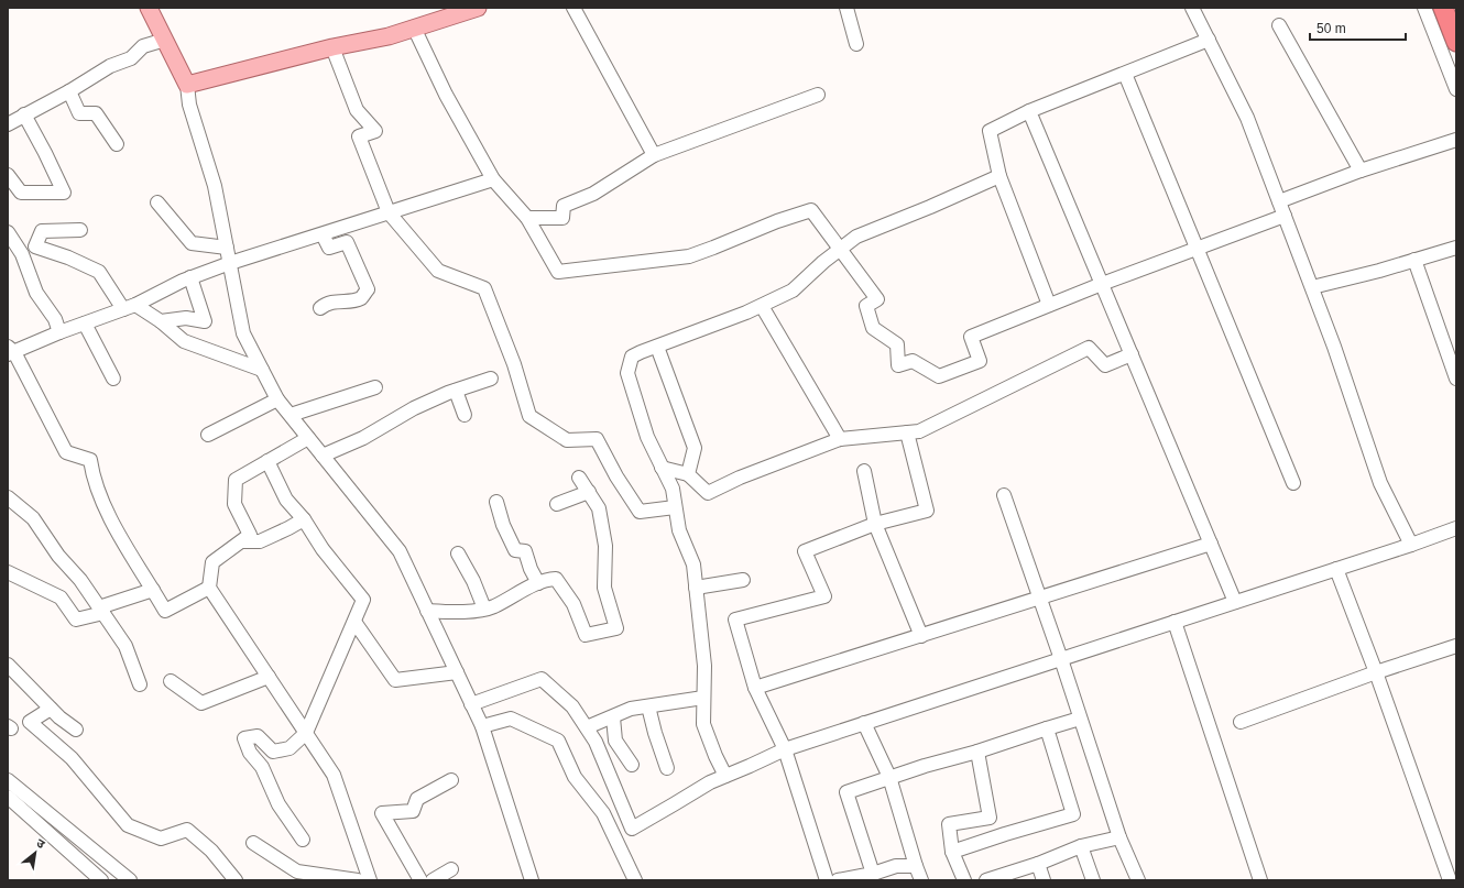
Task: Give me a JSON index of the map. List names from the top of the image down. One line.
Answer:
{"scale_bar":"50 m","north":"top right"}
